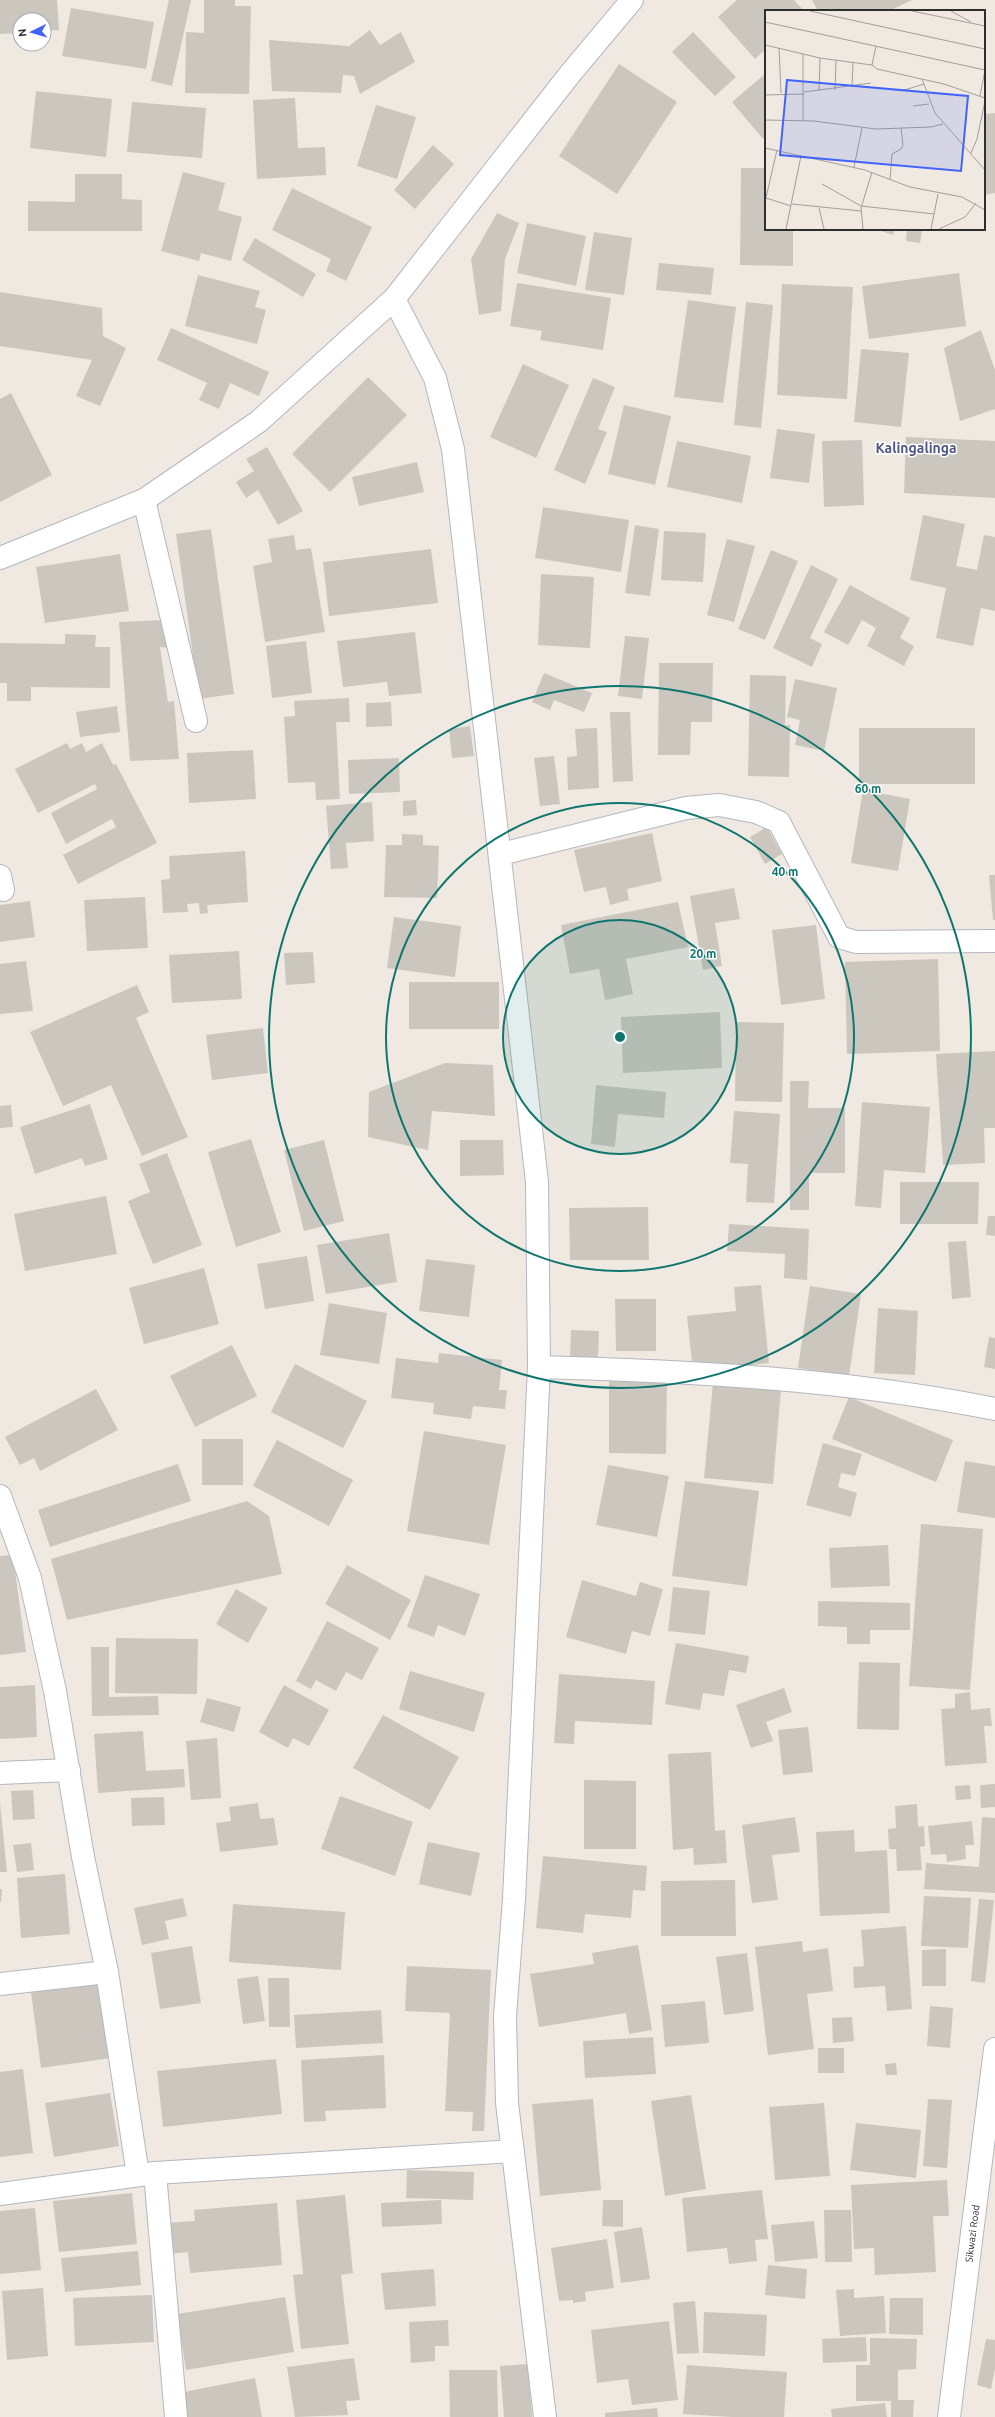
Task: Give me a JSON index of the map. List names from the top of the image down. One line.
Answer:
{"streets":{"street":["Sikwazi Road"]},"districts":["Kalingalinga"],"north":"left","rings":["60 m","40 m","20 m"]}
